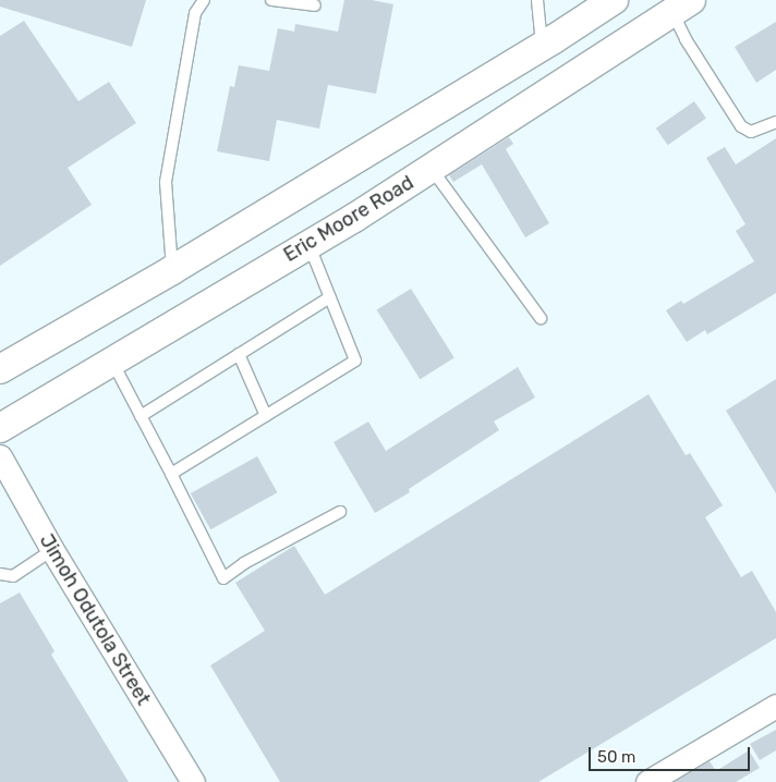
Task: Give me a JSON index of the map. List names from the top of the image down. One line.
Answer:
{"streets":{"street":["Eric Moore Road","Jimoh Odutola Street"]},"scale_bar":"50 m"}
